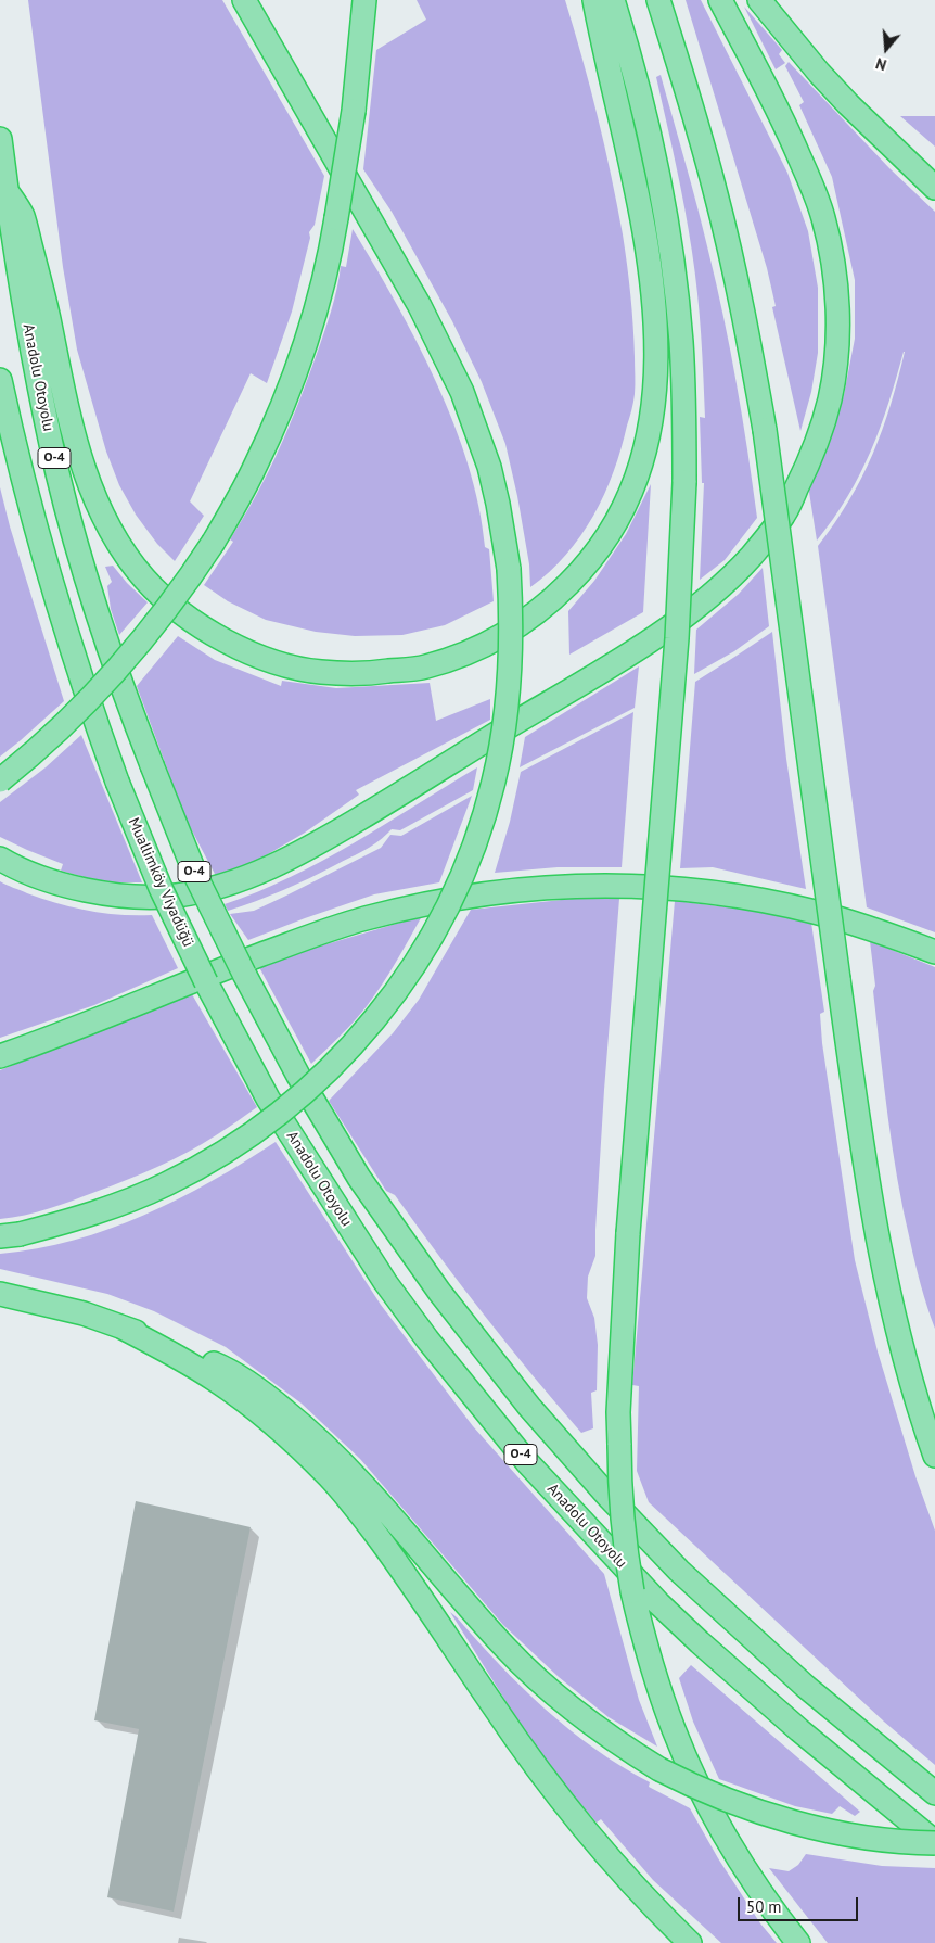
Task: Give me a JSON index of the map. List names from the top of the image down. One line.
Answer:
{"streets":{"highway":["Anadolu Otoyolu","O-4","Muallimköy Viyadüğü"]},"crossings":[["Anadolu Otoyolu","Muallimköy Viyadüğü"]],"scale_bar":"50 m","north":"bottom"}
